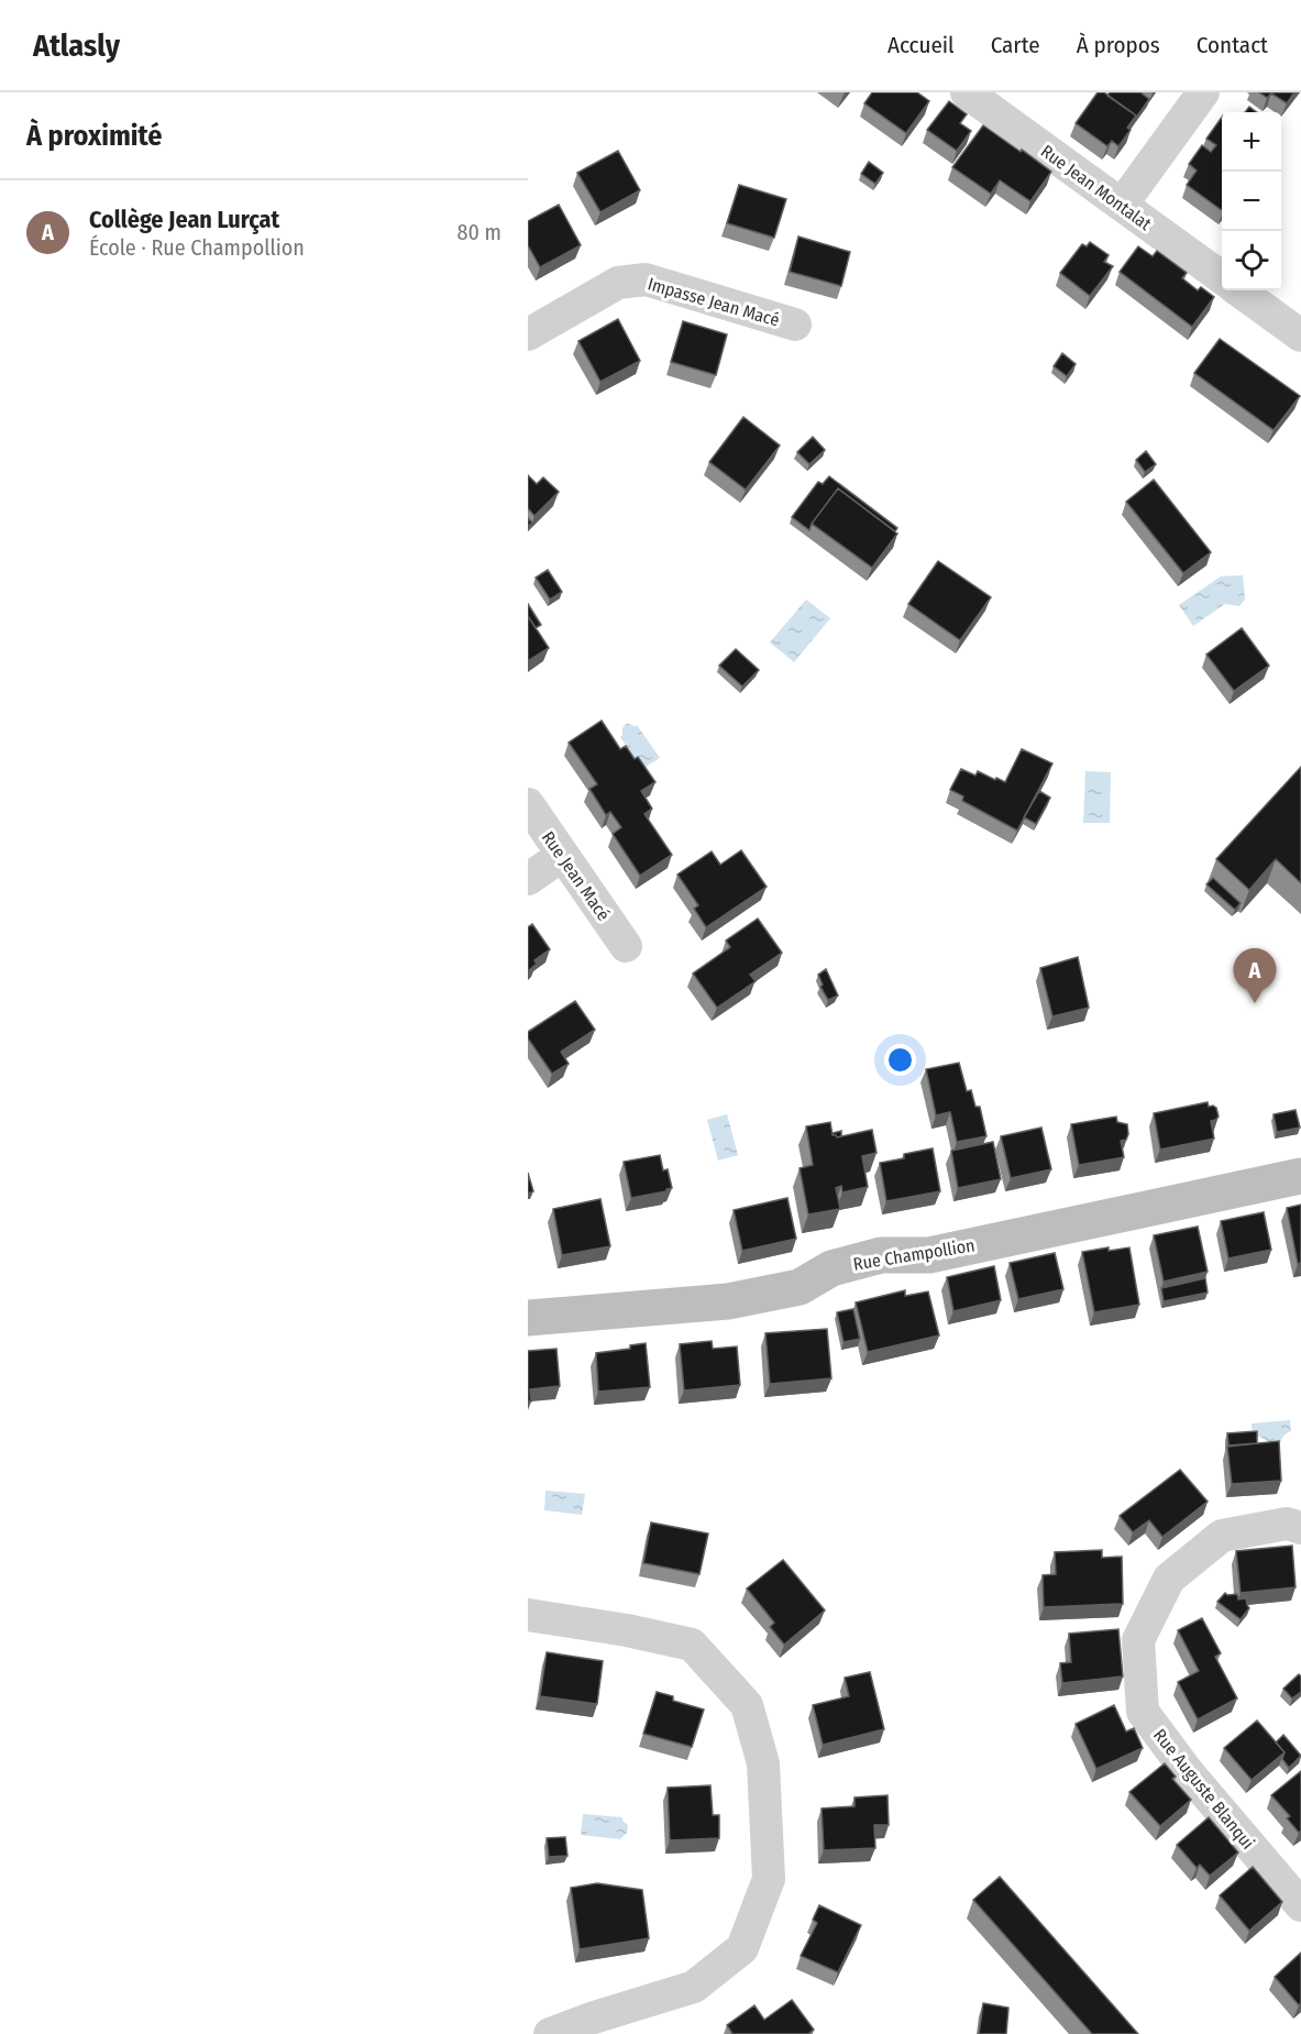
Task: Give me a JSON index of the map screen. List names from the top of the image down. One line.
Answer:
{"streets":{"street":["Rue Jean Montalat","Impasse Jean Macé","Rue Jean Macé","Rue Champollion","Rue Auguste Blanqui"]},"page":{"header":"Atlasly","nav":["Accueil","Carte","À propos","Contact"],"heading":"À proximité","map_buttons":["+","−"],"list":[{"mark":"A","name":"Collège Jean Lurçat","note":"École · Rue Champollion","value":"80 m"}],"pins":"A"}}
